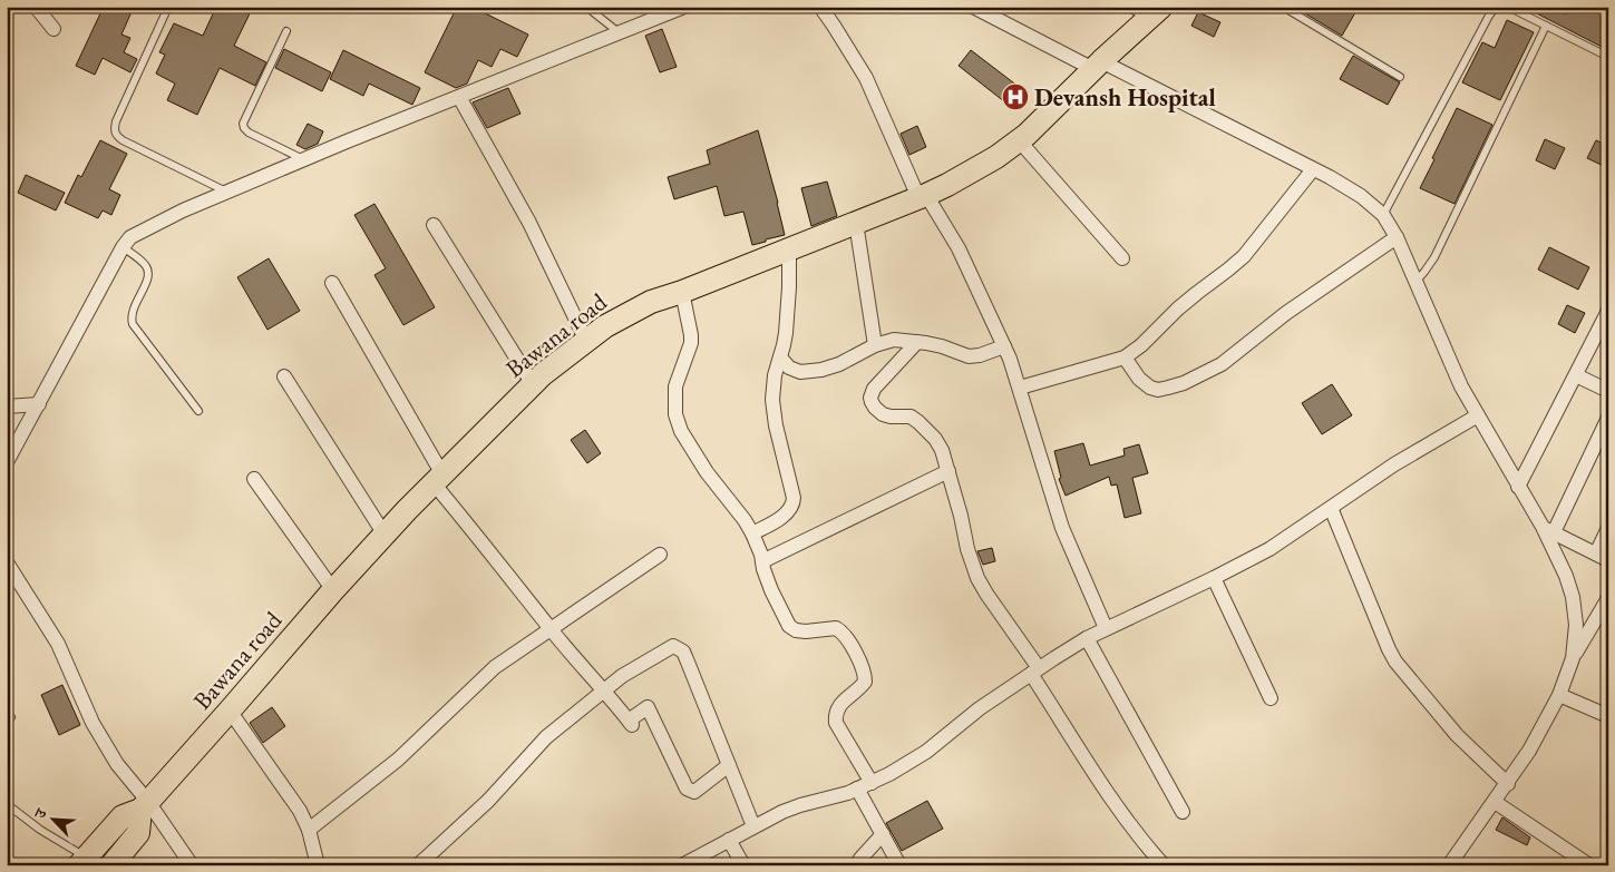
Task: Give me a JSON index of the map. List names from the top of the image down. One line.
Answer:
{"streets":{"main road":["Bawana road"]},"places":{"hospital":["Devansh Hospital"]},"north":"top left"}
